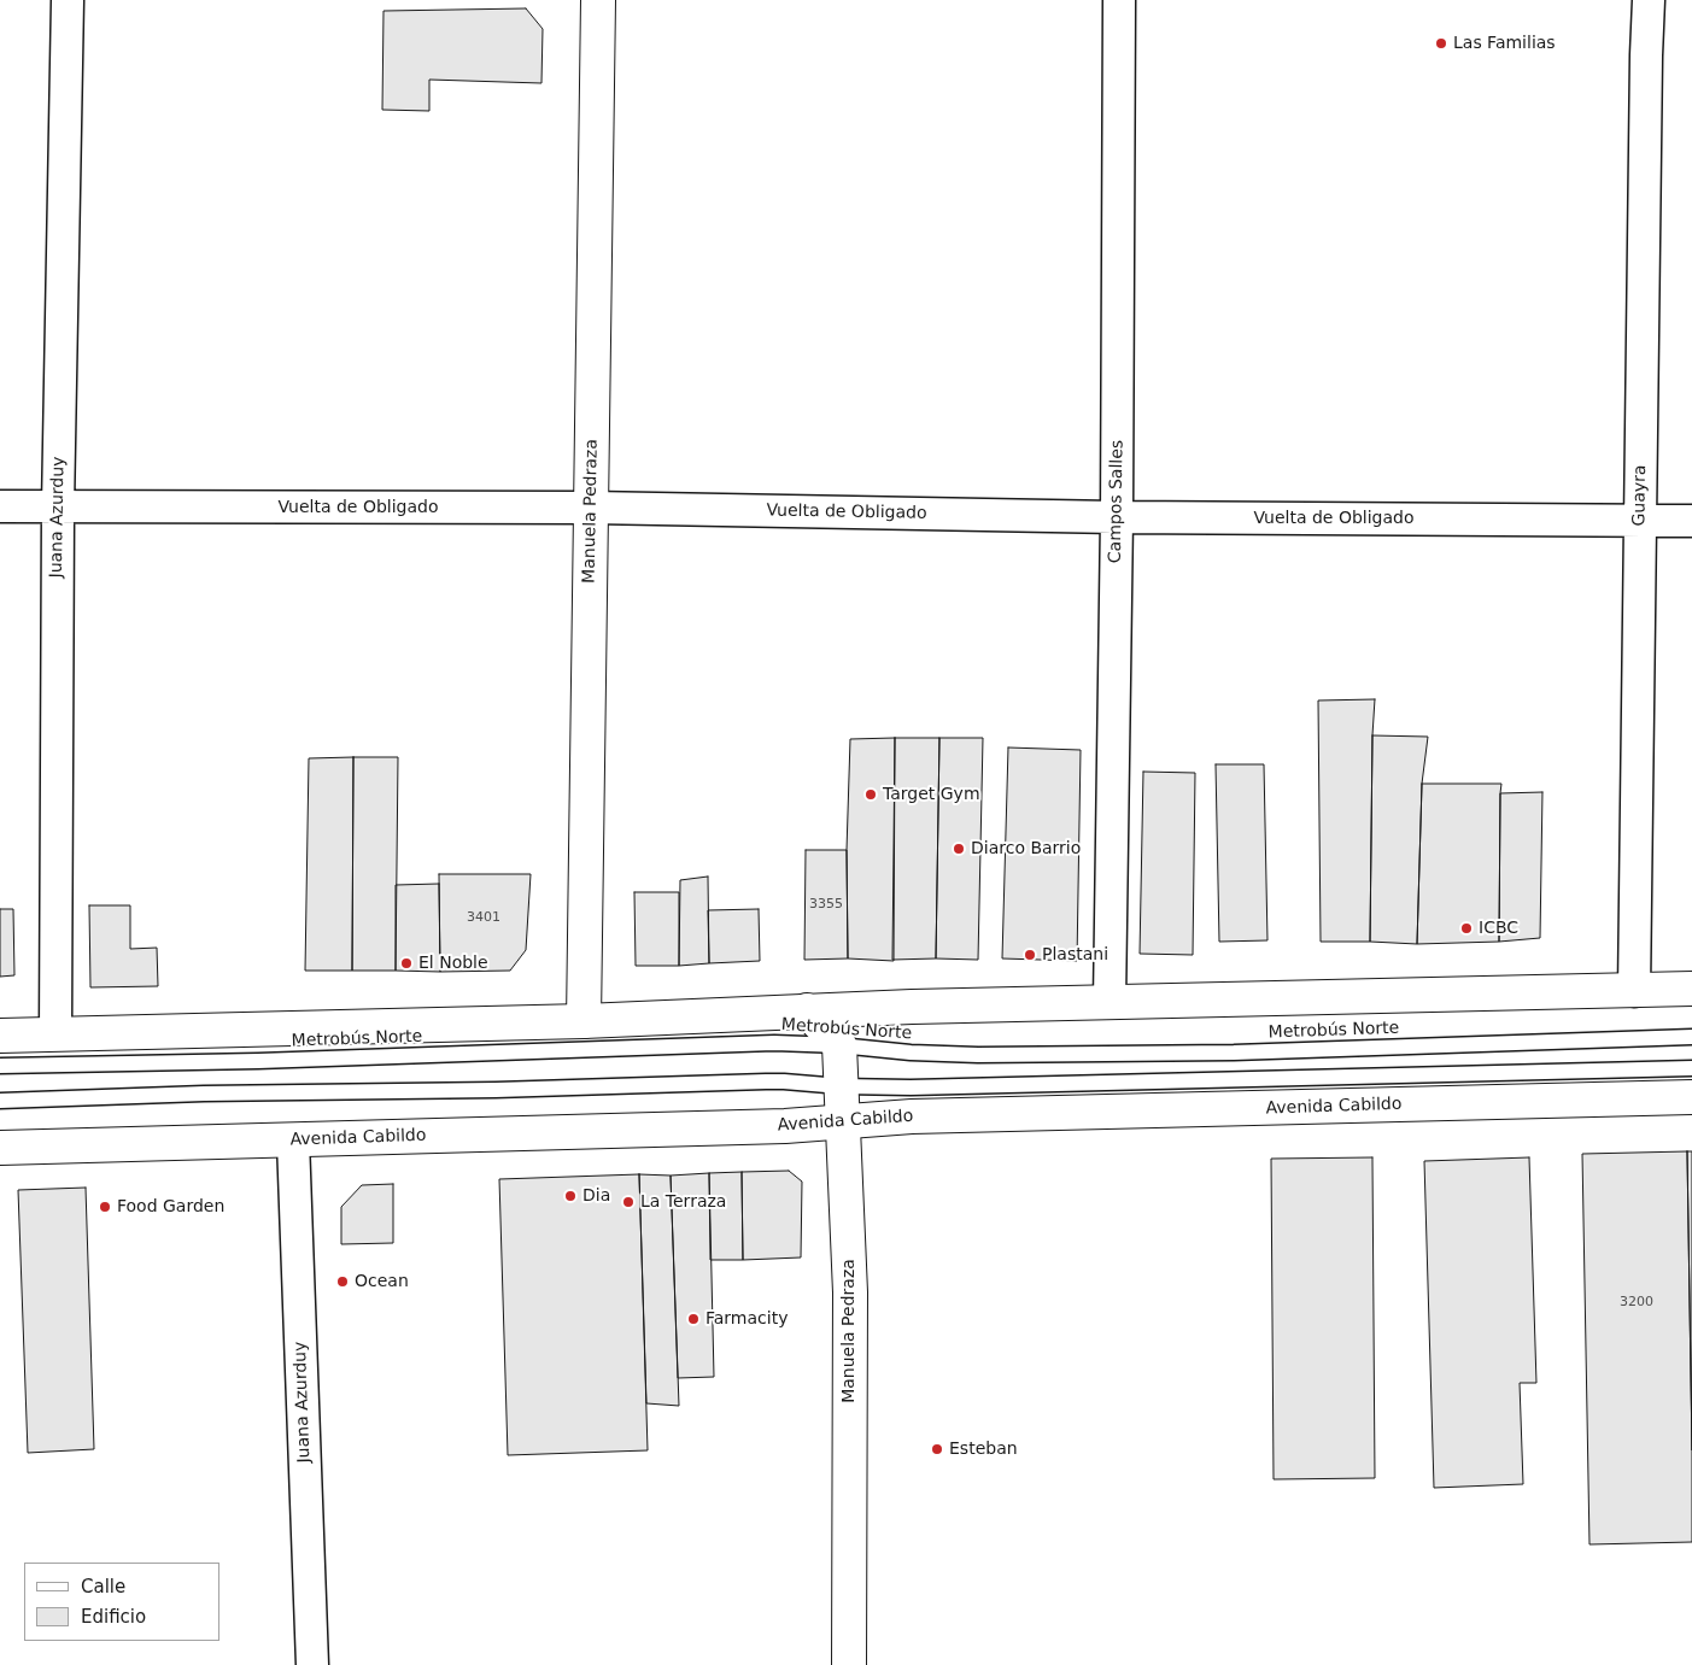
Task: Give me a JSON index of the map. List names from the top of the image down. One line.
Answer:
{"streets":{"main road":["Manuela Pedraza","Avenida Cabildo"],"street":["Guayra","Campos Salles","Vuelta de Obligado","Juana Azurduy"],"lane":["Metrobús Norte"]},"crossings":[["Guayra","Vuelta de Obligado"],["Campos Salles","Vuelta de Obligado"],["Vuelta de Obligado","Manuela Pedraza"],["Vuelta de Obligado","Juana Azurduy"],["Manuela Pedraza","Metrobús Norte"],["Manuela Pedraza","Avenida Cabildo"],["Juana Azurduy","Avenida Cabildo"]],"places":["Las Familias","Target Gym","Diarco Barrio","ICBC","Plastani","El Noble","Dia","La Terraza","Food Garden","Ocean","Farmacity","Esteban"],"house_numbers":["3355","3401","3200"],"legend":["Calle","Edificio"]}
